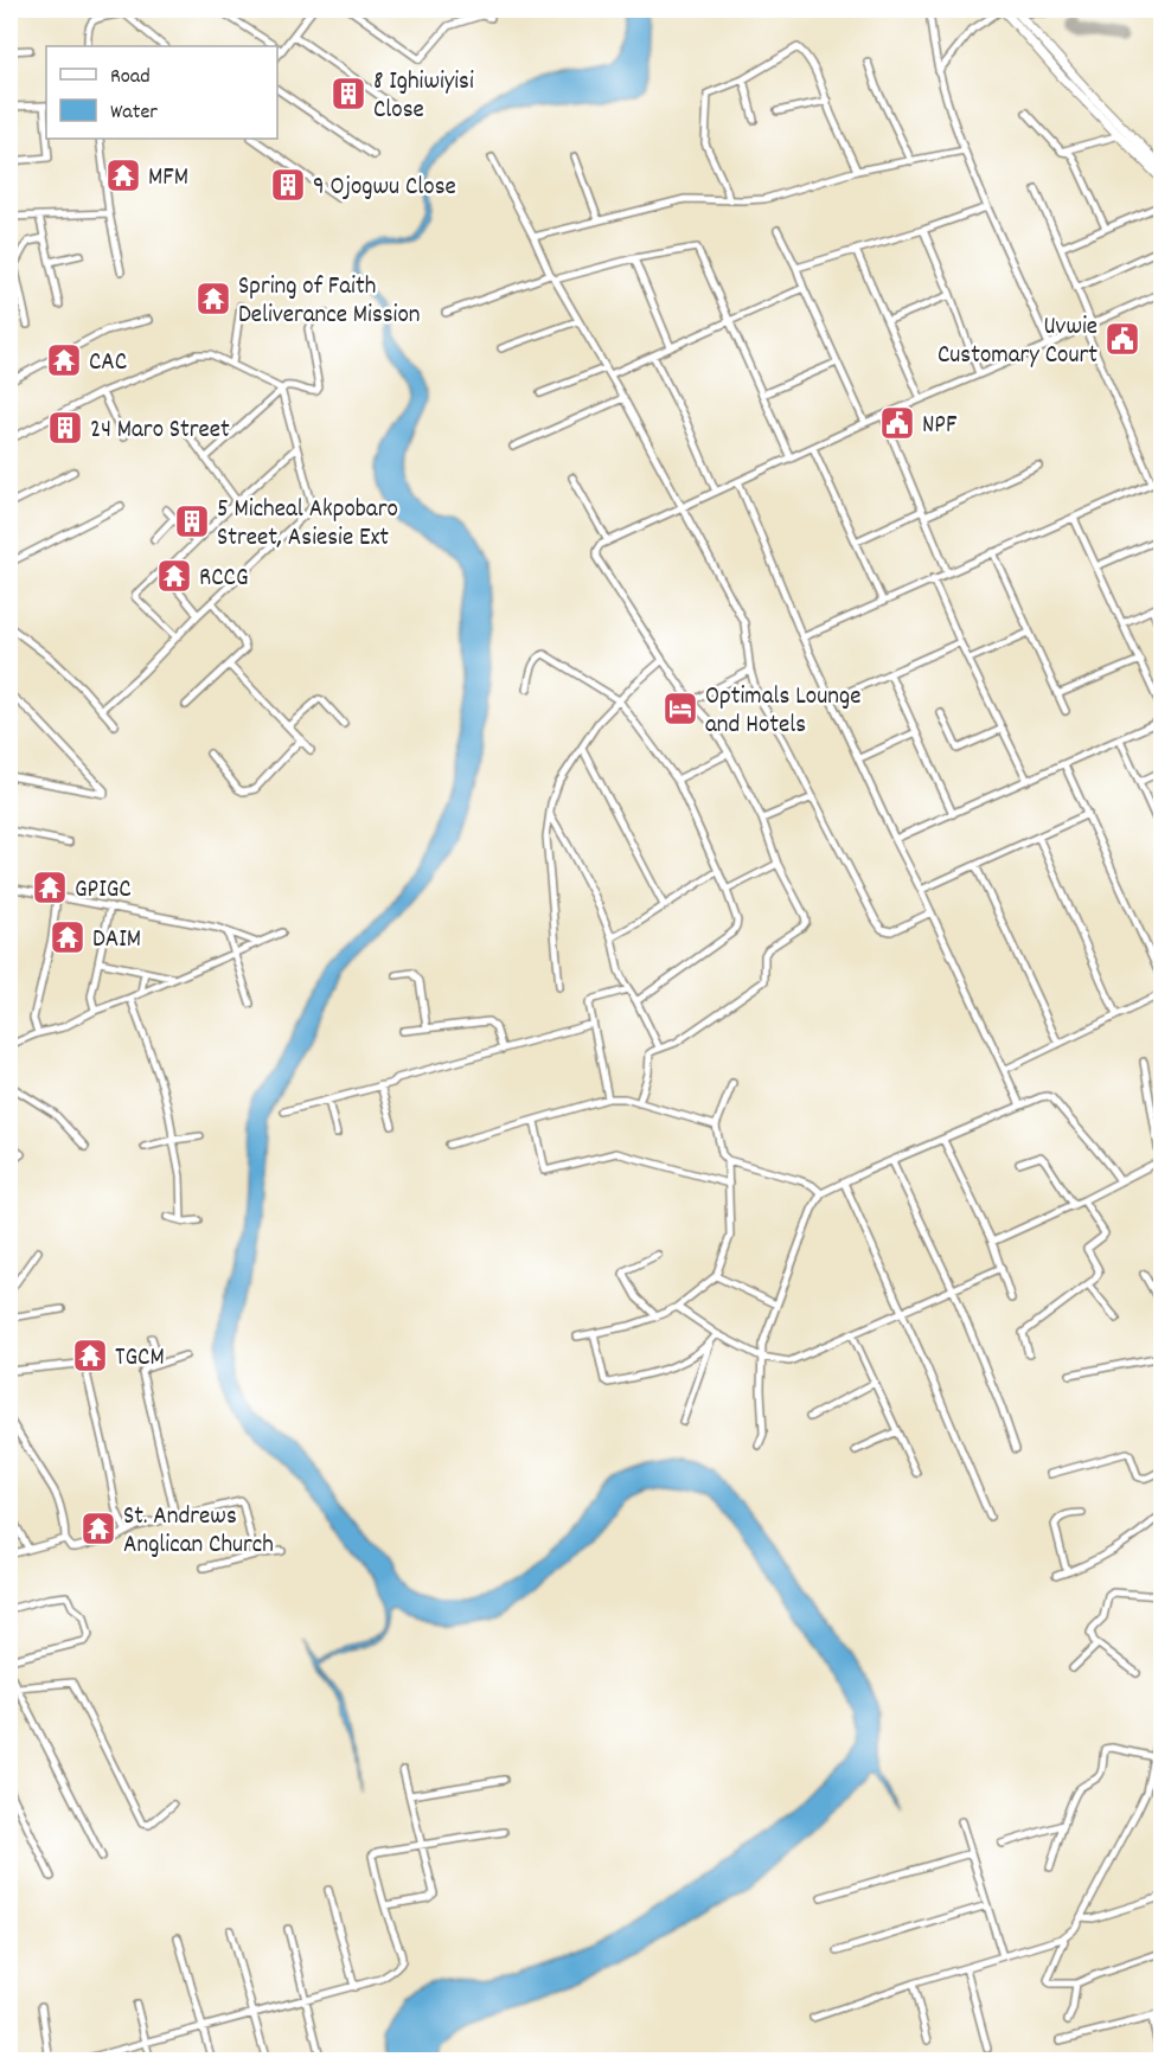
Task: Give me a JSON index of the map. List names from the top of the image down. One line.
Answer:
{"places":{"building":["8 Ighiwiyisi Close","9 Ojogwu Close","24 Maro Street","5 Micheal Akpobaro Street, Asiesie Ext"],"temple":["MFM","Spring of Faith Deliverance Mission","CAC","RCCG","GPIGC","DAIM","TGCM","St. Andrews Anglican Church"],"public building":["Uvwie Customary Court","NPF"],"hotel":["Optimals Lounge and Hotels"]},"legend":["Road","Water"]}
